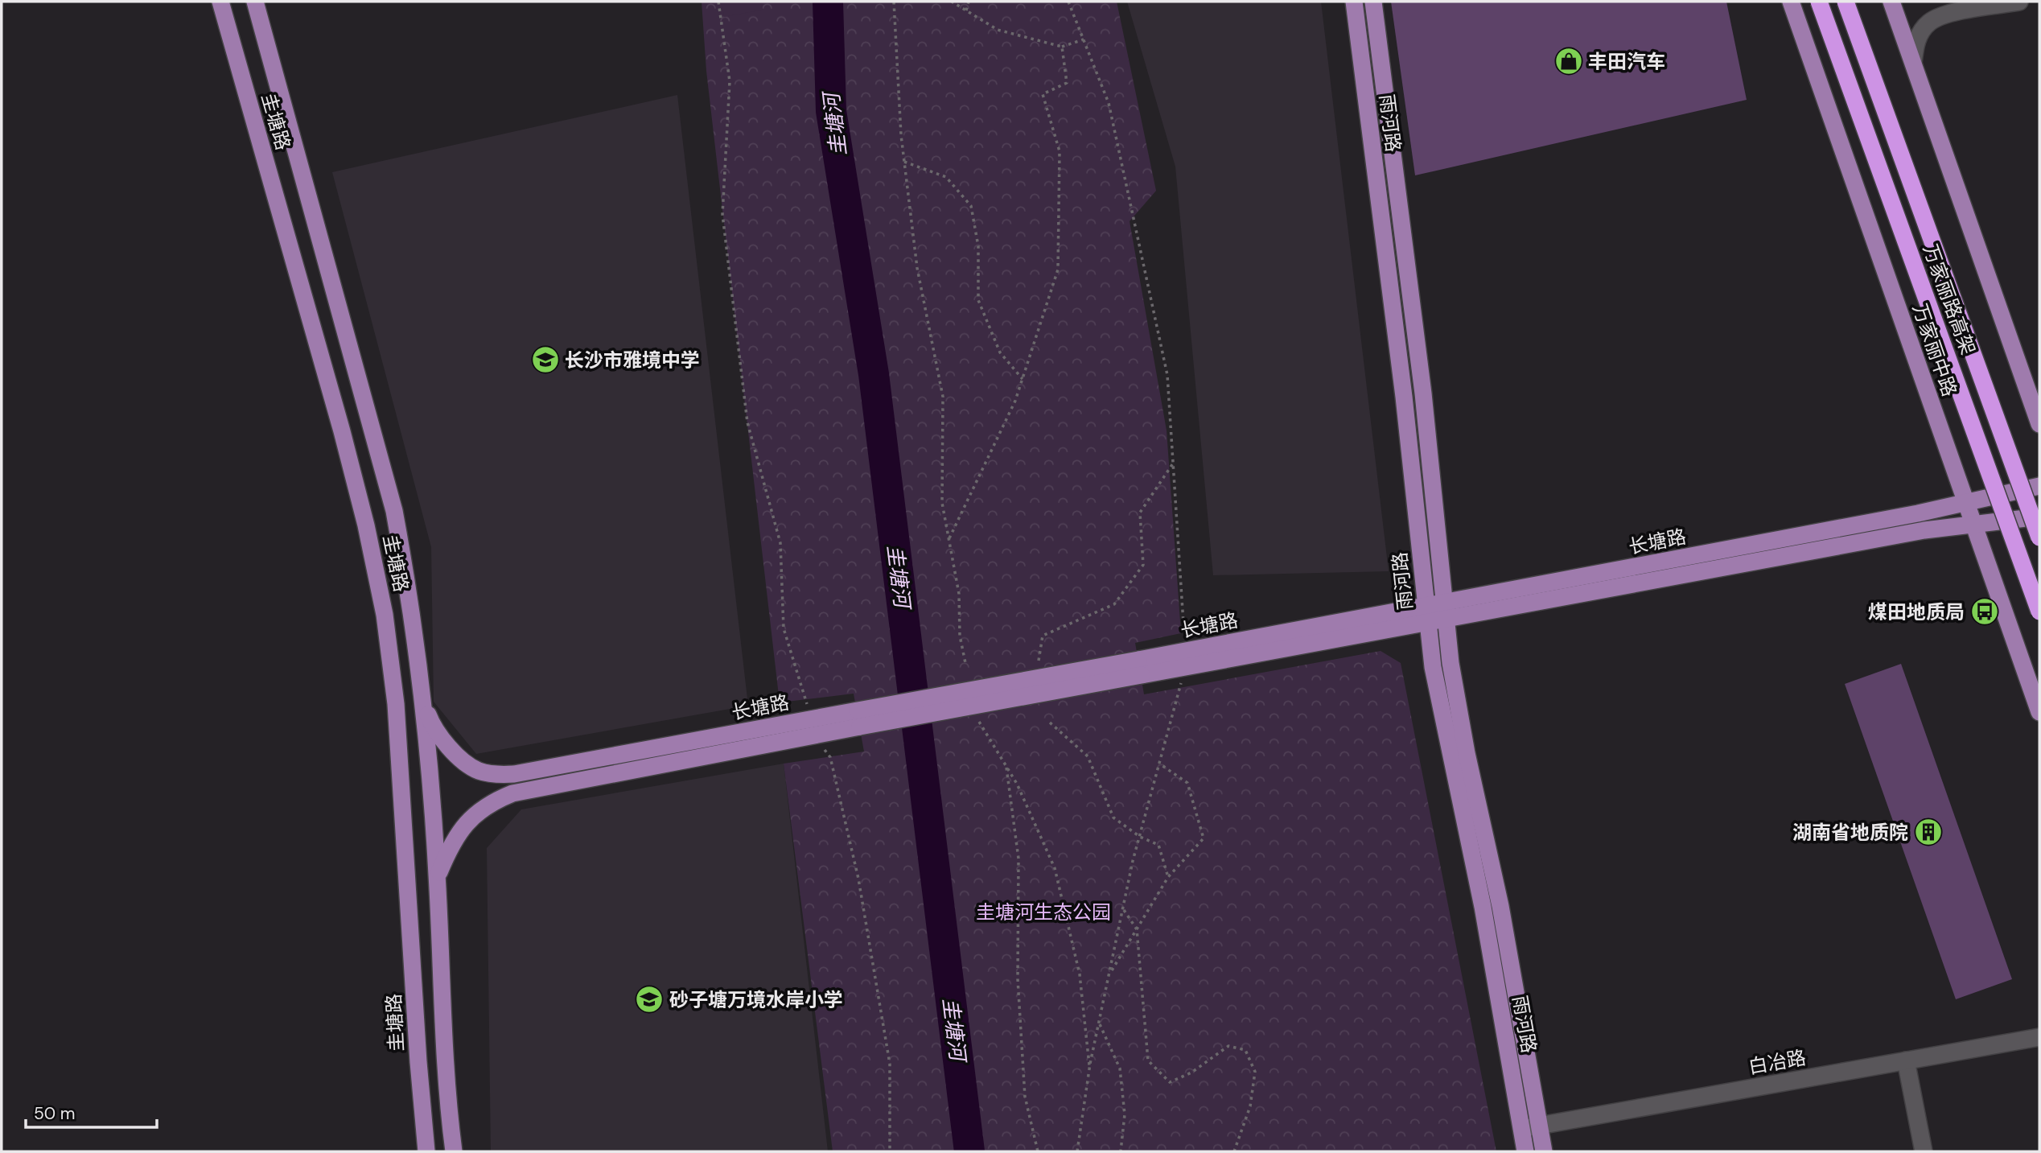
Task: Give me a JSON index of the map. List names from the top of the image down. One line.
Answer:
{"streets":{"highway":["万家丽路高架"],"main road":["圭塘路","雨河路","万家丽中路","长塘路"],"street":["白冶路"]},"crossings":[["圭塘路","长塘路"],["雨河路","长塘路"],["雨河路","白冶路"],["万家丽中路","长塘路"]],"water":["圭塘河"],"parks":["圭塘河生态公园"],"places":{"shop":["丰田汽车"],"school or university":["长沙市雅境中学","砂子塘万境水岸小学"],"bus stop":["煤田地质局"],"building":["湖南省地质院"]},"scale_bar":"50 m"}
